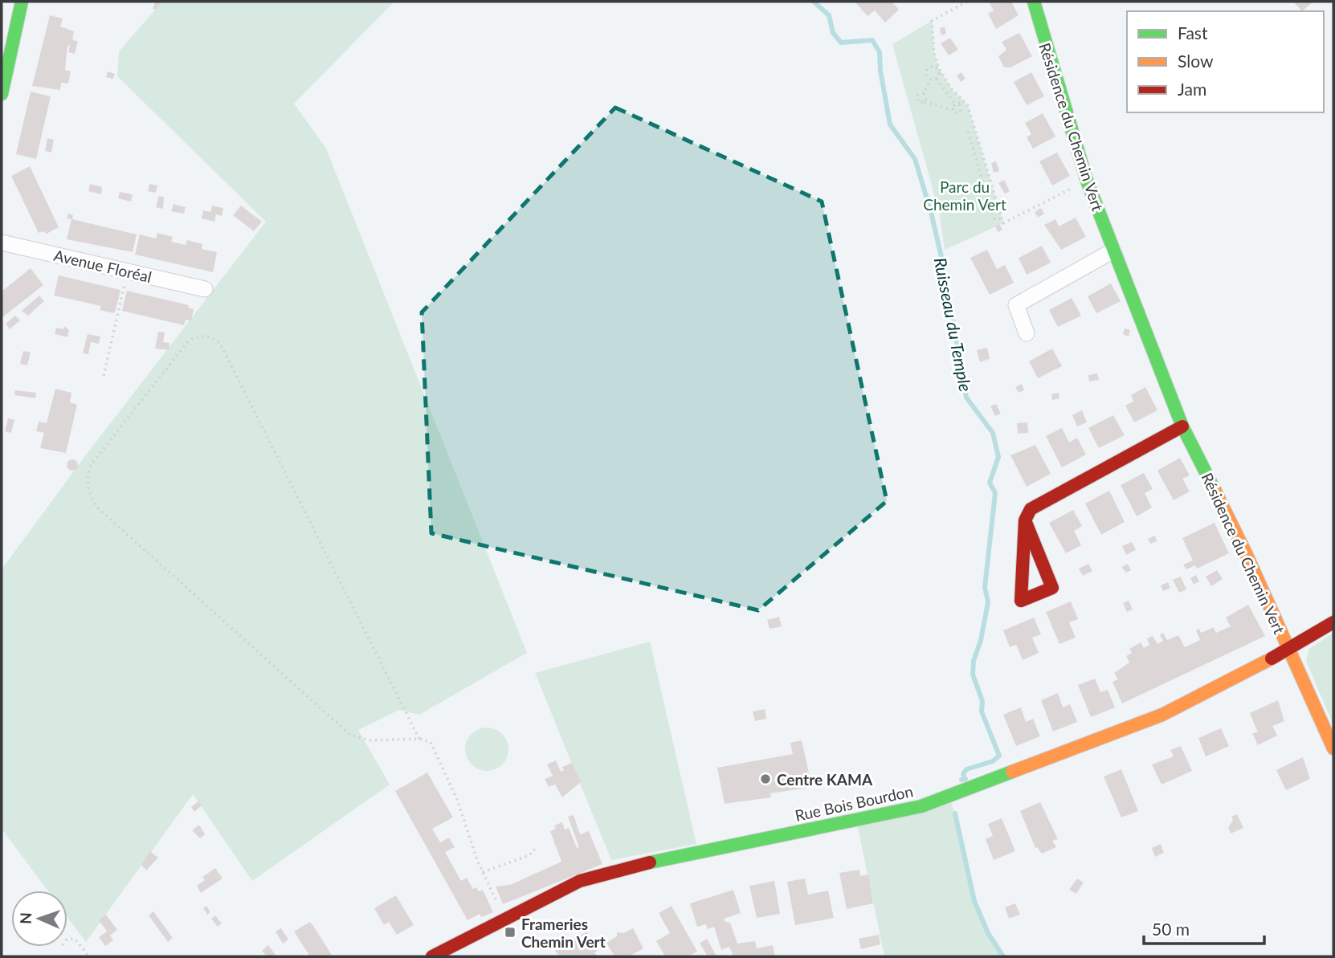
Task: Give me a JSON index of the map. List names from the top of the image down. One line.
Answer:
{"streets":{"street":["Résidence du Chemin Vert","Avenue Floréal","Rue Bois Bourdon"]},"crossings":[["Résidence du Chemin Vert","Rue Bois Bourdon"]],"water":["Ruisseau du Temple"],"parks":["Parc du Chemin Vert"],"places":{"other":["Centre KAMA"],"transit":["Frameries Chemin Vert"]},"legend":["Fast","Slow","Jam"],"scale_bar":"50 m","north":"left"}
